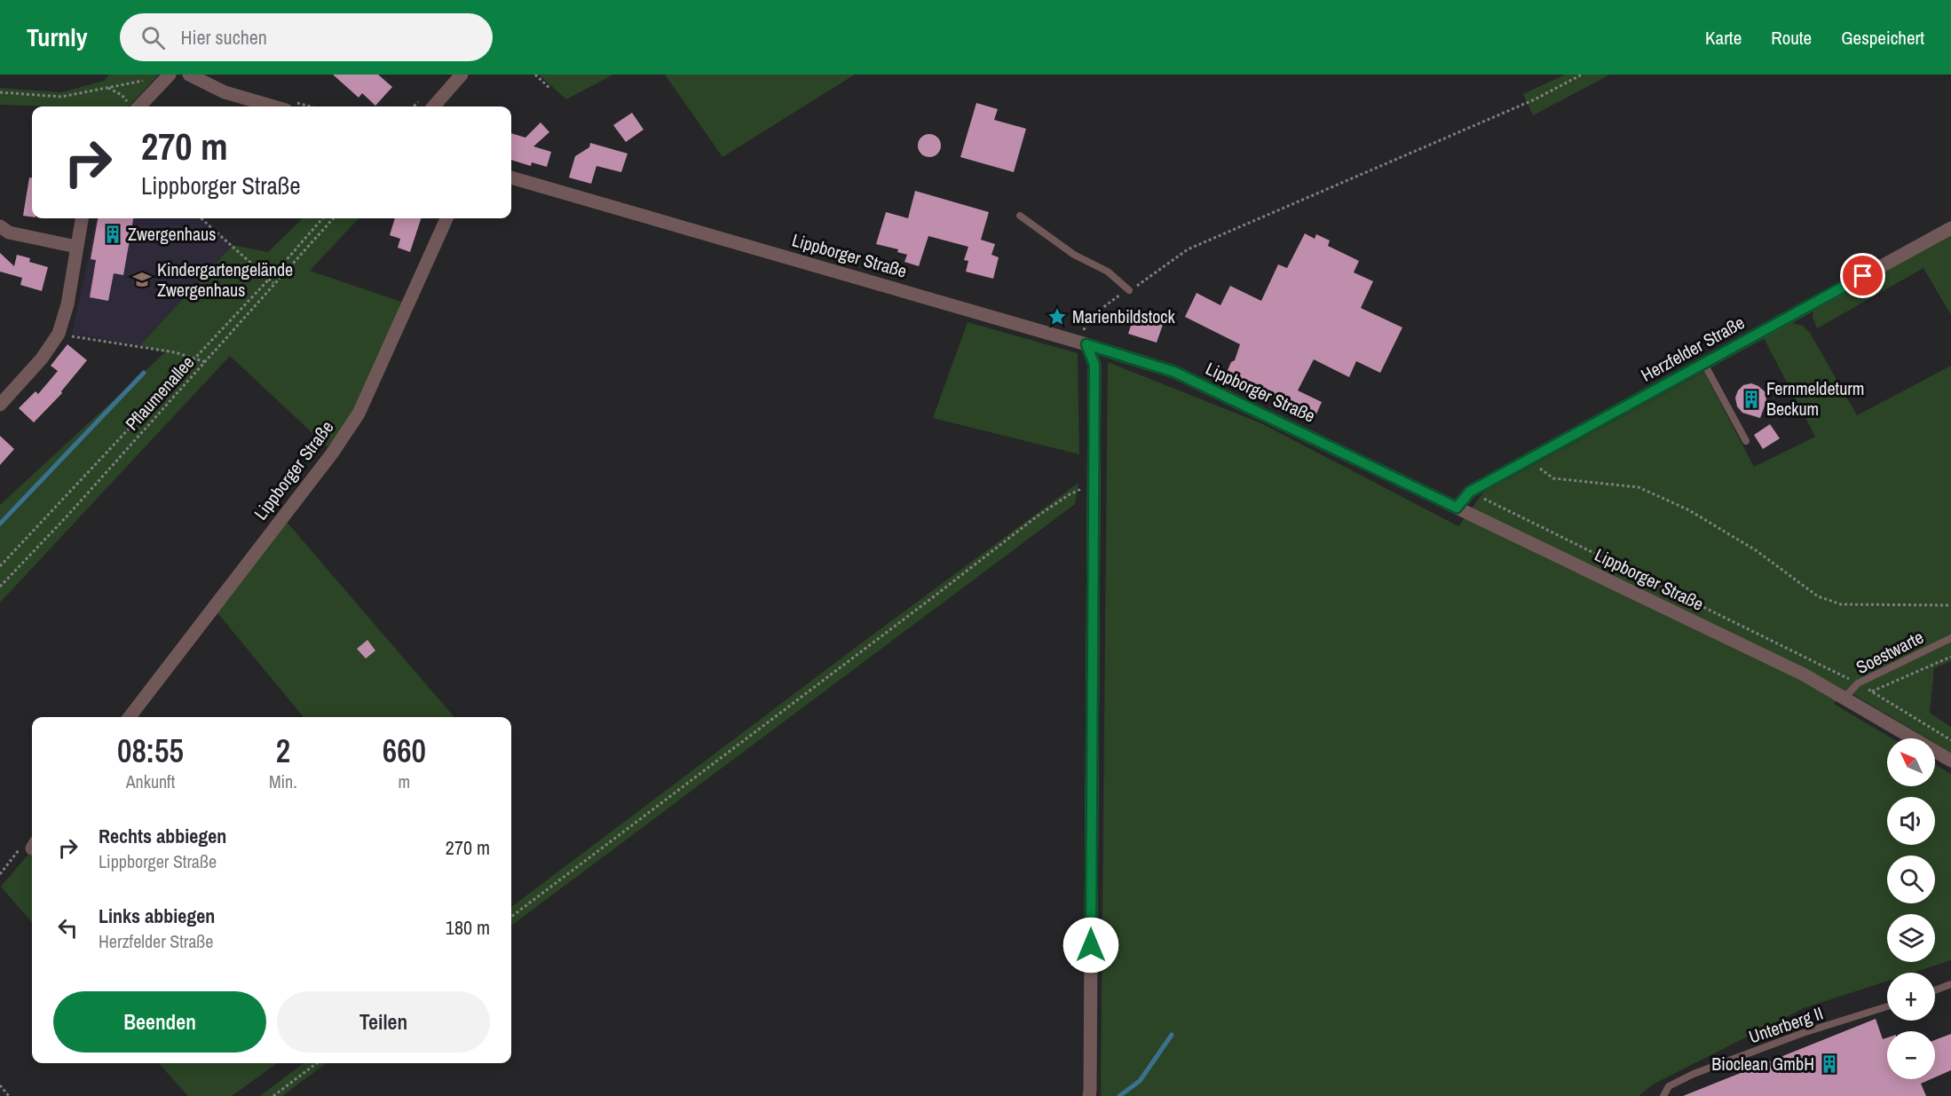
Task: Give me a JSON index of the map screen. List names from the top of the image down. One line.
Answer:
{"streets":{"street":["Lippborger Straße","Herzfelder Straße"],"lane":["Soestwarte","Unterberg II"],"path":["Pflaumenallee"]},"crossings":[["Lippborger Straße","Herzfelder Straße"],["Lippborger Straße","Soestwarte"]],"places":{"building":["Zwergenhaus","Fernmeldeturm Beckum","Bioclean GmbH"],"school or university":["Kindergartengelände Zwergenhaus"],"place":["Marienbildstock"]},"north":"top left","page":{"header":"Turnly","search":"Hier suchen","nav":["Karte","Route","Gespeichert"],"turn":["270 m","Lippborger Straße"],"eta":["08:55","Ankunft","2","Min.","660","m"],"map_buttons":["+","−"],"list":[{"name":"Rechts abbiegen","note":"Lippborger Straße","value":"270 m"},{"name":"Links abbiegen","note":"Herzfelder Straße","value":"180 m"}],"buttons":["Beenden","Teilen"]}}
